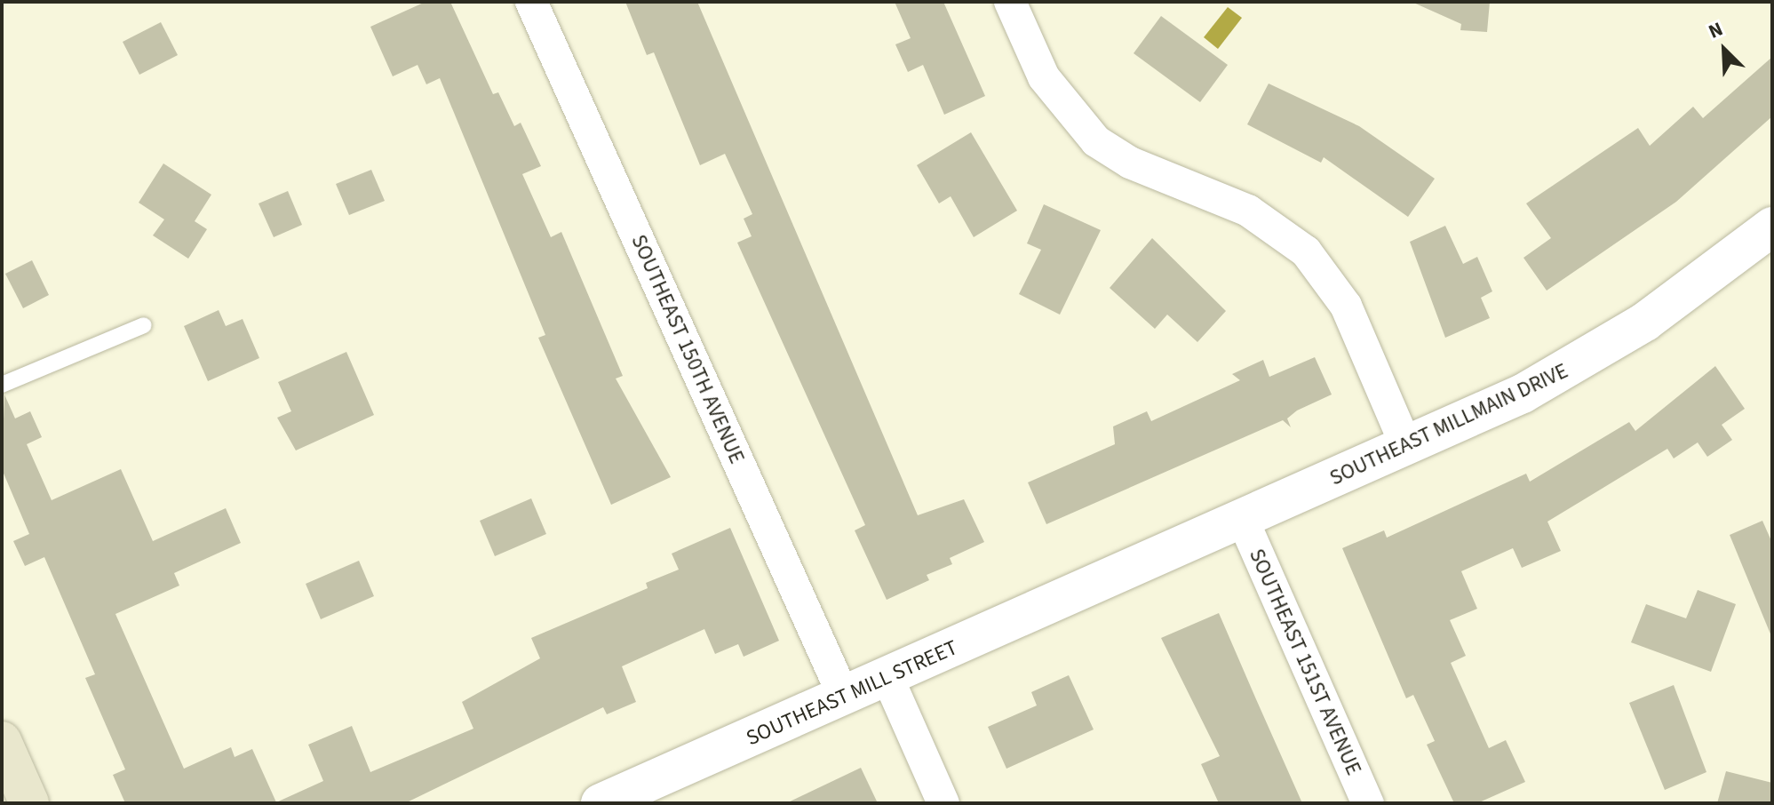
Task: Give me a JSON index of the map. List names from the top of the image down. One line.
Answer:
{"streets":{"street":["SOUTHEAST 150TH AVENUE","SOUTHEAST MILLMAIN DRIVE","SOUTHEAST 151ST AVENUE","SOUTHEAST MILL STREET"]},"crossings":[["SOUTHEAST 150TH AVENUE","SOUTHEAST MILL STREET"],["SOUTHEAST MILLMAIN DRIVE","SOUTHEAST 151ST AVENUE"],["SOUTHEAST MILLMAIN DRIVE","SOUTHEAST MILL STREET"]],"north":"top left"}
